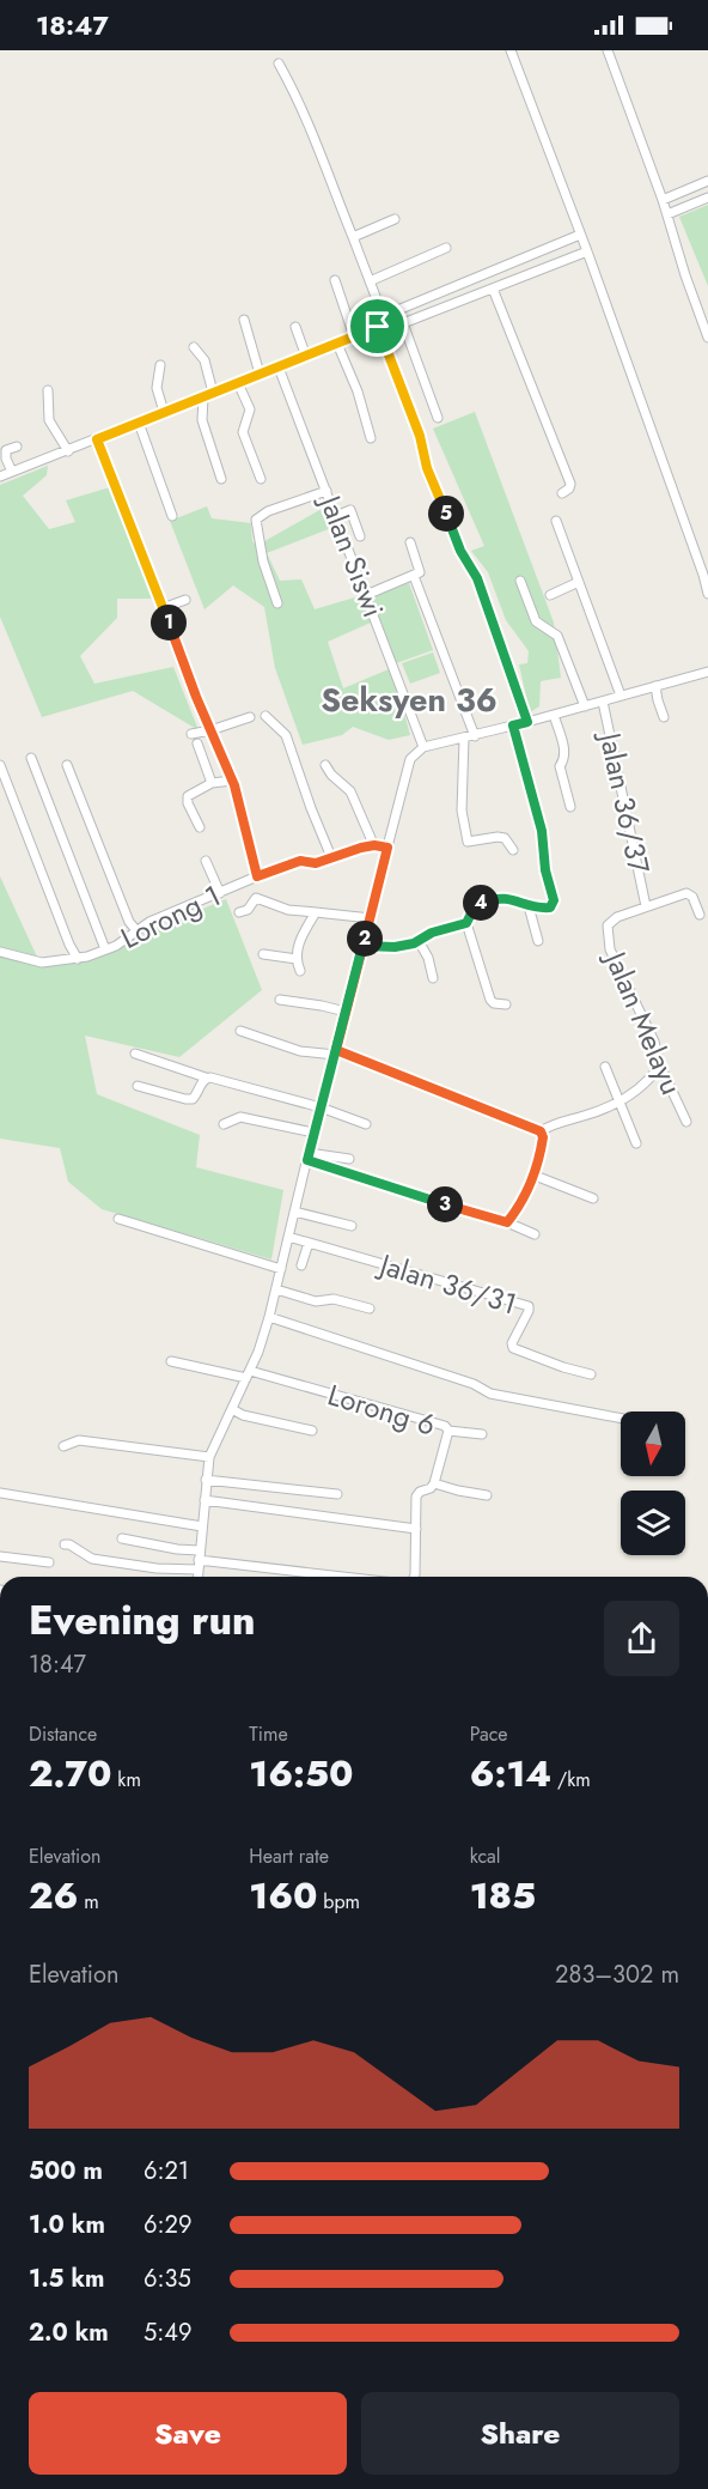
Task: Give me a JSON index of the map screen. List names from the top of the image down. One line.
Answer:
{"streets":{"street":["Jalan Siswi","Jalan 36/37","Lorong 1","Jalan Melayu","Jalan 36/31","Lorong 6"]},"crossings":[["Jalan 36/37","Jalan Melayu"]],"districts":["Seksyen 36"],"north":"bottom","page":{"status":"18:47","pins":["5","1","4","2","3"],"heading":["Evening run","18:47"],"stats":[["Distance","2.70 km"],["Time","16:50"],["Pace","6:14 /km"],["Elevation","26 m"],["Heart rate","160 bpm"],["kcal","185"]],"chart":["Elevation","283–302 m"],"list":[{"name":"500 m","note":"6:21"},{"name":"1.0 km","note":"6:29"},{"name":"1.5 km","note":"6:35"},{"name":"2.0 km","note":"5:49"}],"buttons":["Save","Share"]}}
